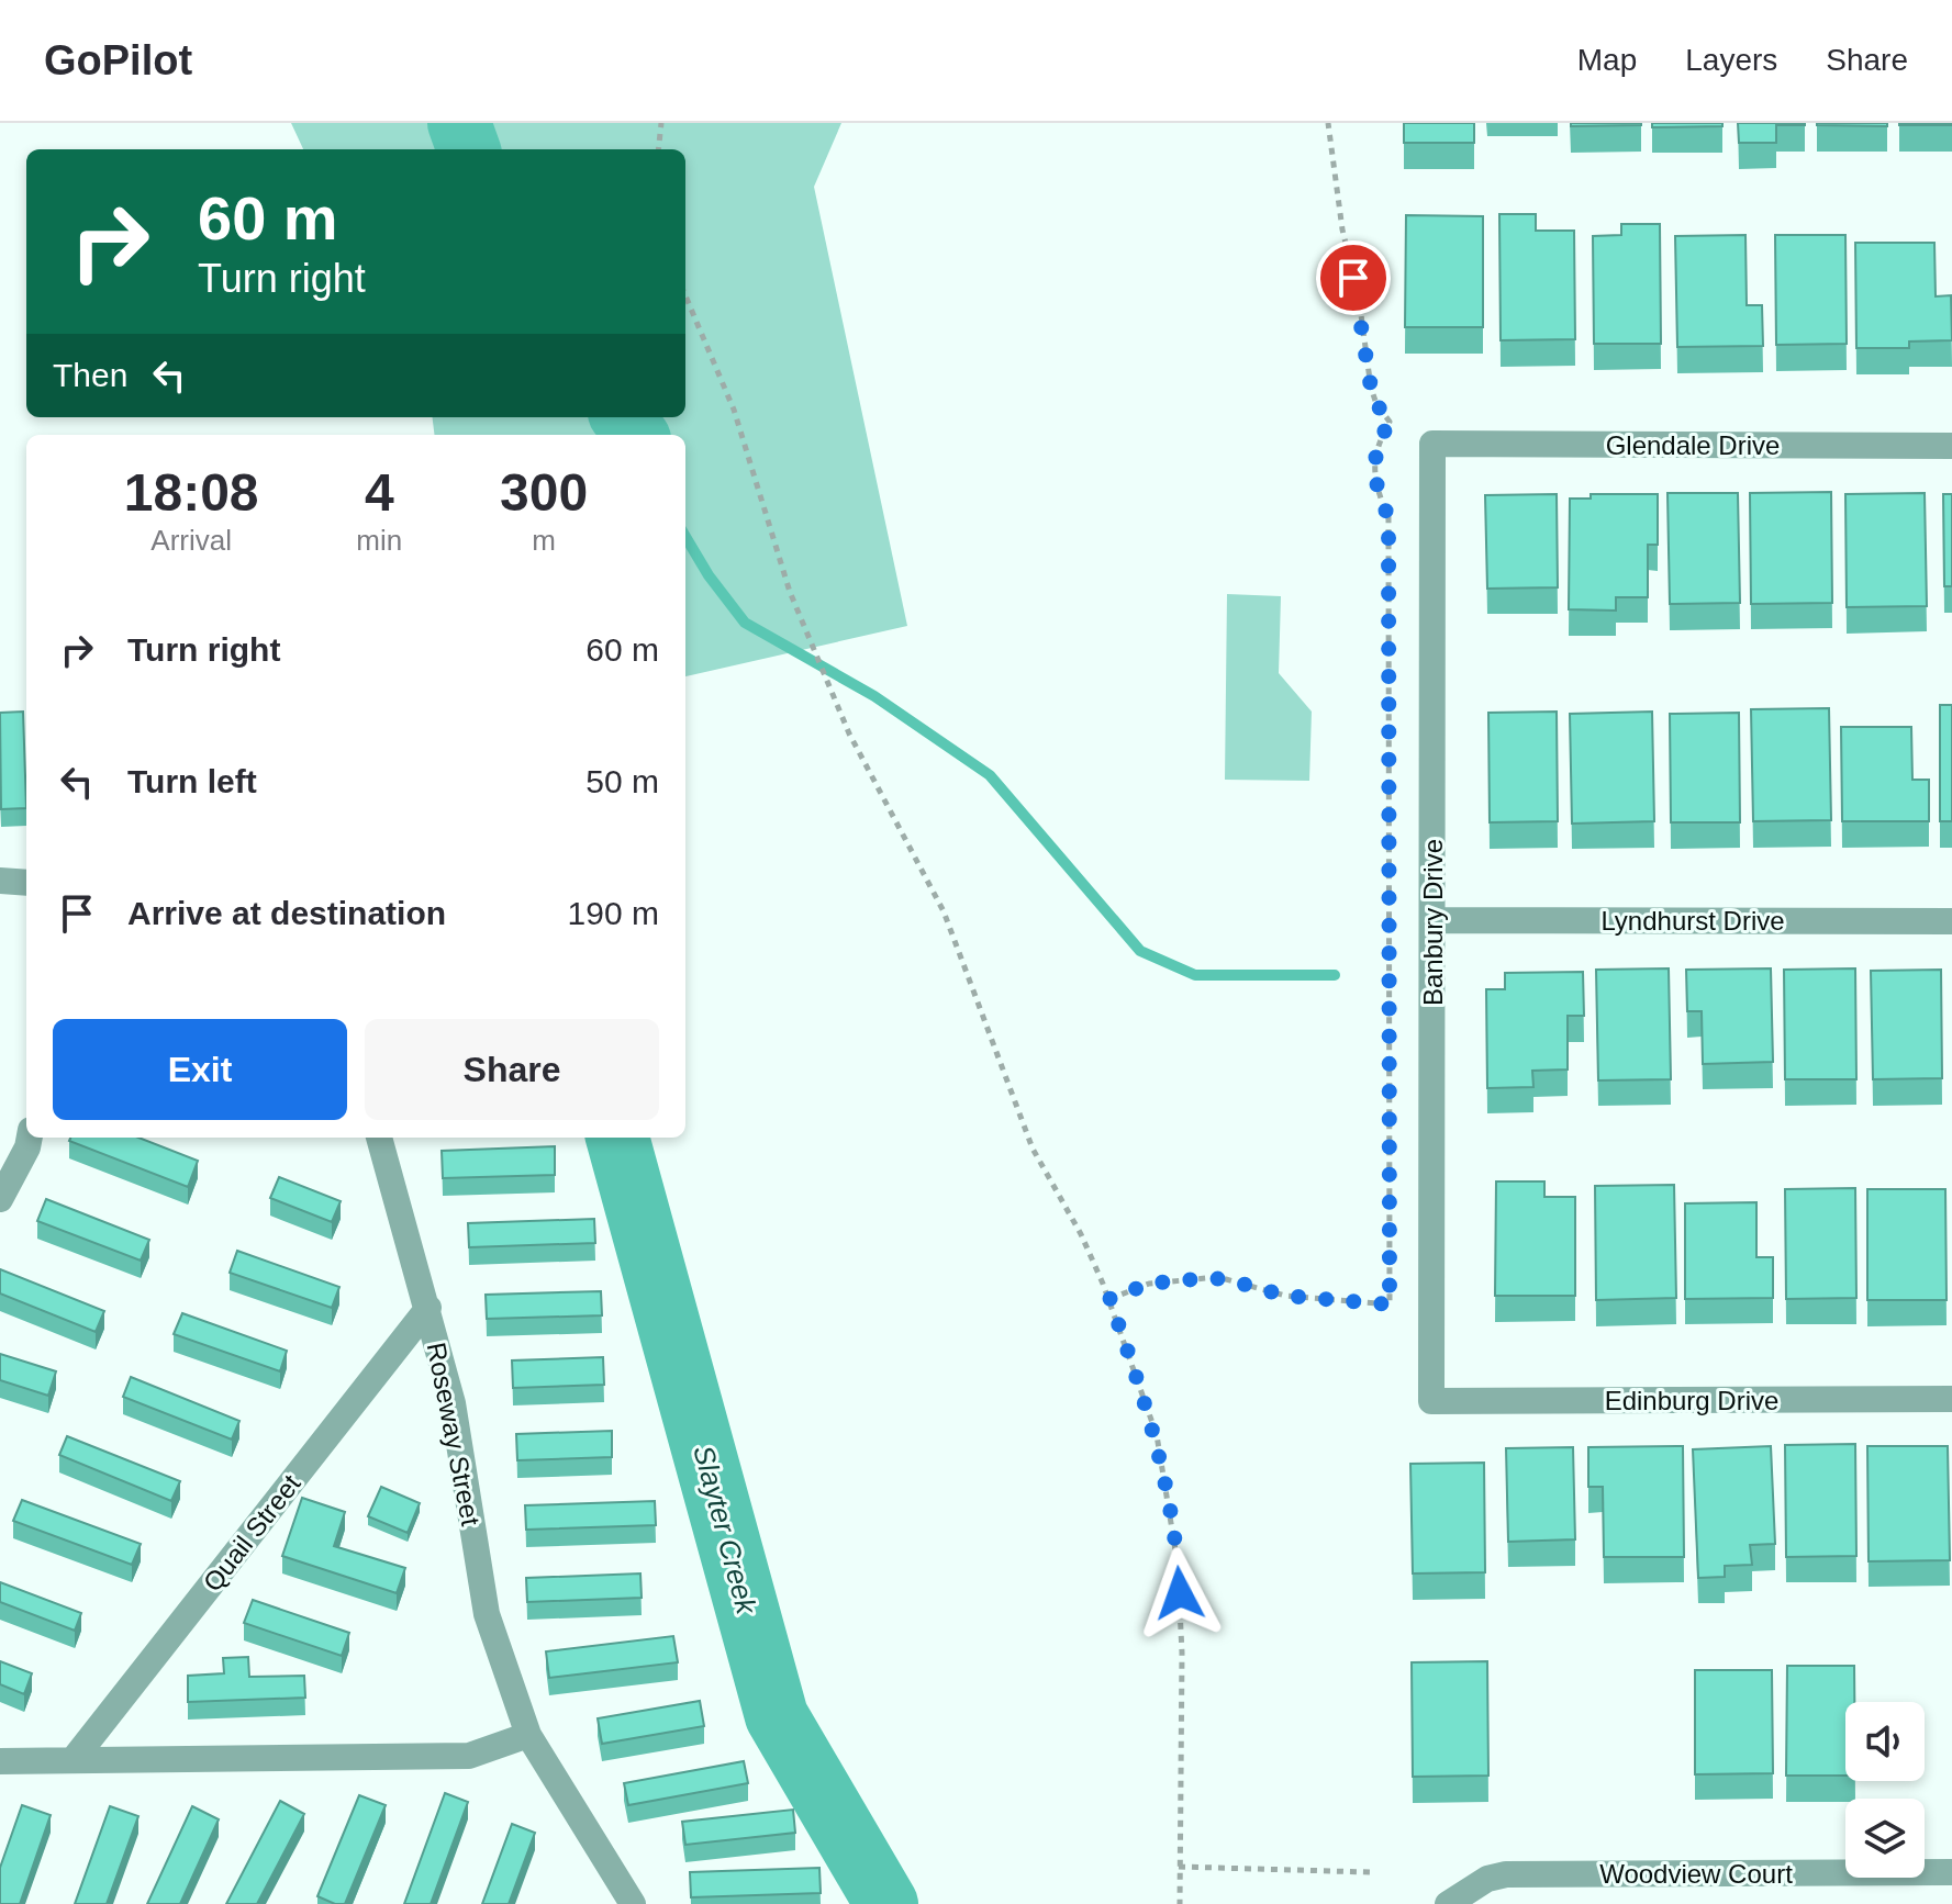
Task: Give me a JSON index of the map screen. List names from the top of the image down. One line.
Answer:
{"streets":{"street":["Glendale Drive","Lyndhurst Drive","Banbury Drive","Edinburg Drive","Roseway Street","Quail Street","Woodview Court"]},"crossings":[["Glendale Drive","Banbury Drive"],["Lyndhurst Drive","Banbury Drive"],["Banbury Drive","Edinburg Drive"],["Roseway Street","Quail Street"]],"water":["Slayter Creek"],"page":{"header":"GoPilot","nav":["Map","Layers","Share"],"turn":["60 m","Turn right"],"then":"Then","eta":["18:08","Arrival","4","min","300","m"],"list":[{"name":"Turn right","value":"60 m"},{"name":"Turn left","value":"50 m"},{"name":"Arrive at destination","value":"190 m"}],"buttons":["Exit","Share"]}}
